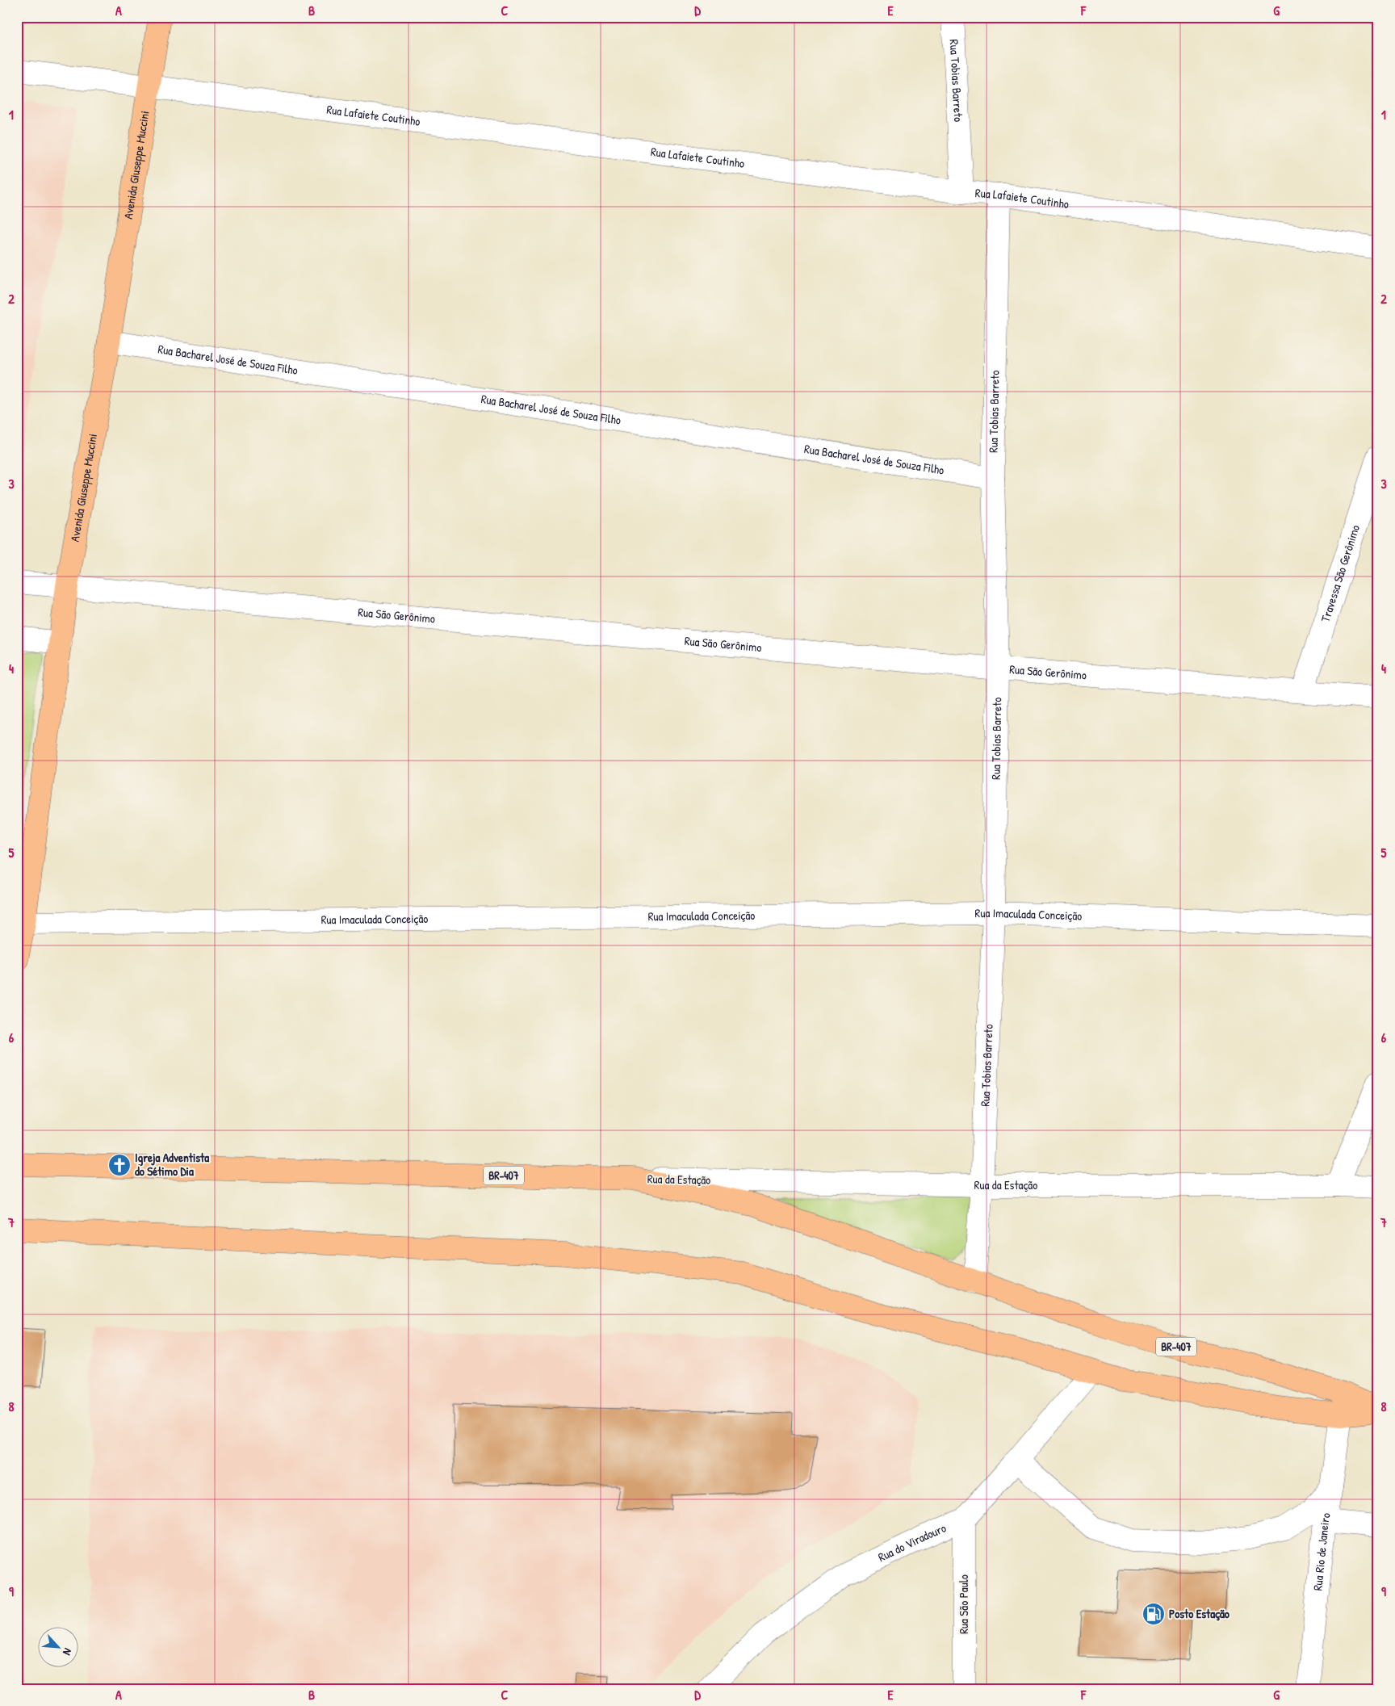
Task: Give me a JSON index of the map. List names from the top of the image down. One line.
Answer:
{"streets":{"main road":["Avenida Giuseppe Muccini","BR-407"],"street":["Rua Tobias Barreto","Rua Lafaiete Coutinho","Rua Bacharel José de Souza Filho","Travessa São Gerônimo","Rua São Gerônimo","Rua Imaculada Conceição","Rua da Estação","Rua do Viradouro","Rua Rio de Janeiro","Rua São Paulo"]},"crossings":[["Rua Tobias Barreto","Rua Lafaiete Coutinho"],["Rua Tobias Barreto","Rua Bacharel José de Souza Filho"],["Rua Tobias Barreto","Rua São Gerônimo"],["Rua Tobias Barreto","Rua Imaculada Conceição"],["Rua Tobias Barreto","BR-407"],["Rua Tobias Barreto","Rua da Estação"],["Rua Lafaiete Coutinho","Avenida Giuseppe Muccini"],["Avenida Giuseppe Muccini","Rua Bacharel José de Souza Filho"],["Avenida Giuseppe Muccini","Rua São Gerônimo"],["Avenida Giuseppe Muccini","Rua Imaculada Conceição"],["Travessa São Gerônimo","Rua São Gerônimo"],["BR-407","Rua da Estação"],["BR-407","Rua do Viradouro"],["BR-407","Rua Rio de Janeiro"],["Rua do Viradouro","Rua São Paulo"]],"places":{"church":["Igreja Adventista do Sétimo Dia"],"fuel station":["Posto Estação"]},"north":"bottom right","grid":{"columns":["A","B","C","D","E","F","G"],"rows":["1","2","3","4","5","6","7","8","9"]}}
